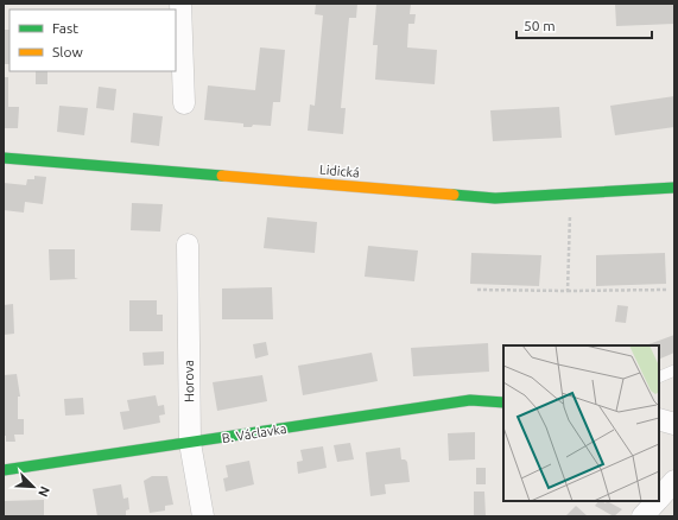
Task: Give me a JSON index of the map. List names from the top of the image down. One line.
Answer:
{"streets":{"main road":["Lidická","B. Václavka"],"street":["Horova"]},"crossings":[["Horova","B. Václavka"]],"legend":["Fast","Slow"],"scale_bar":"50 m","north":"bottom right"}
